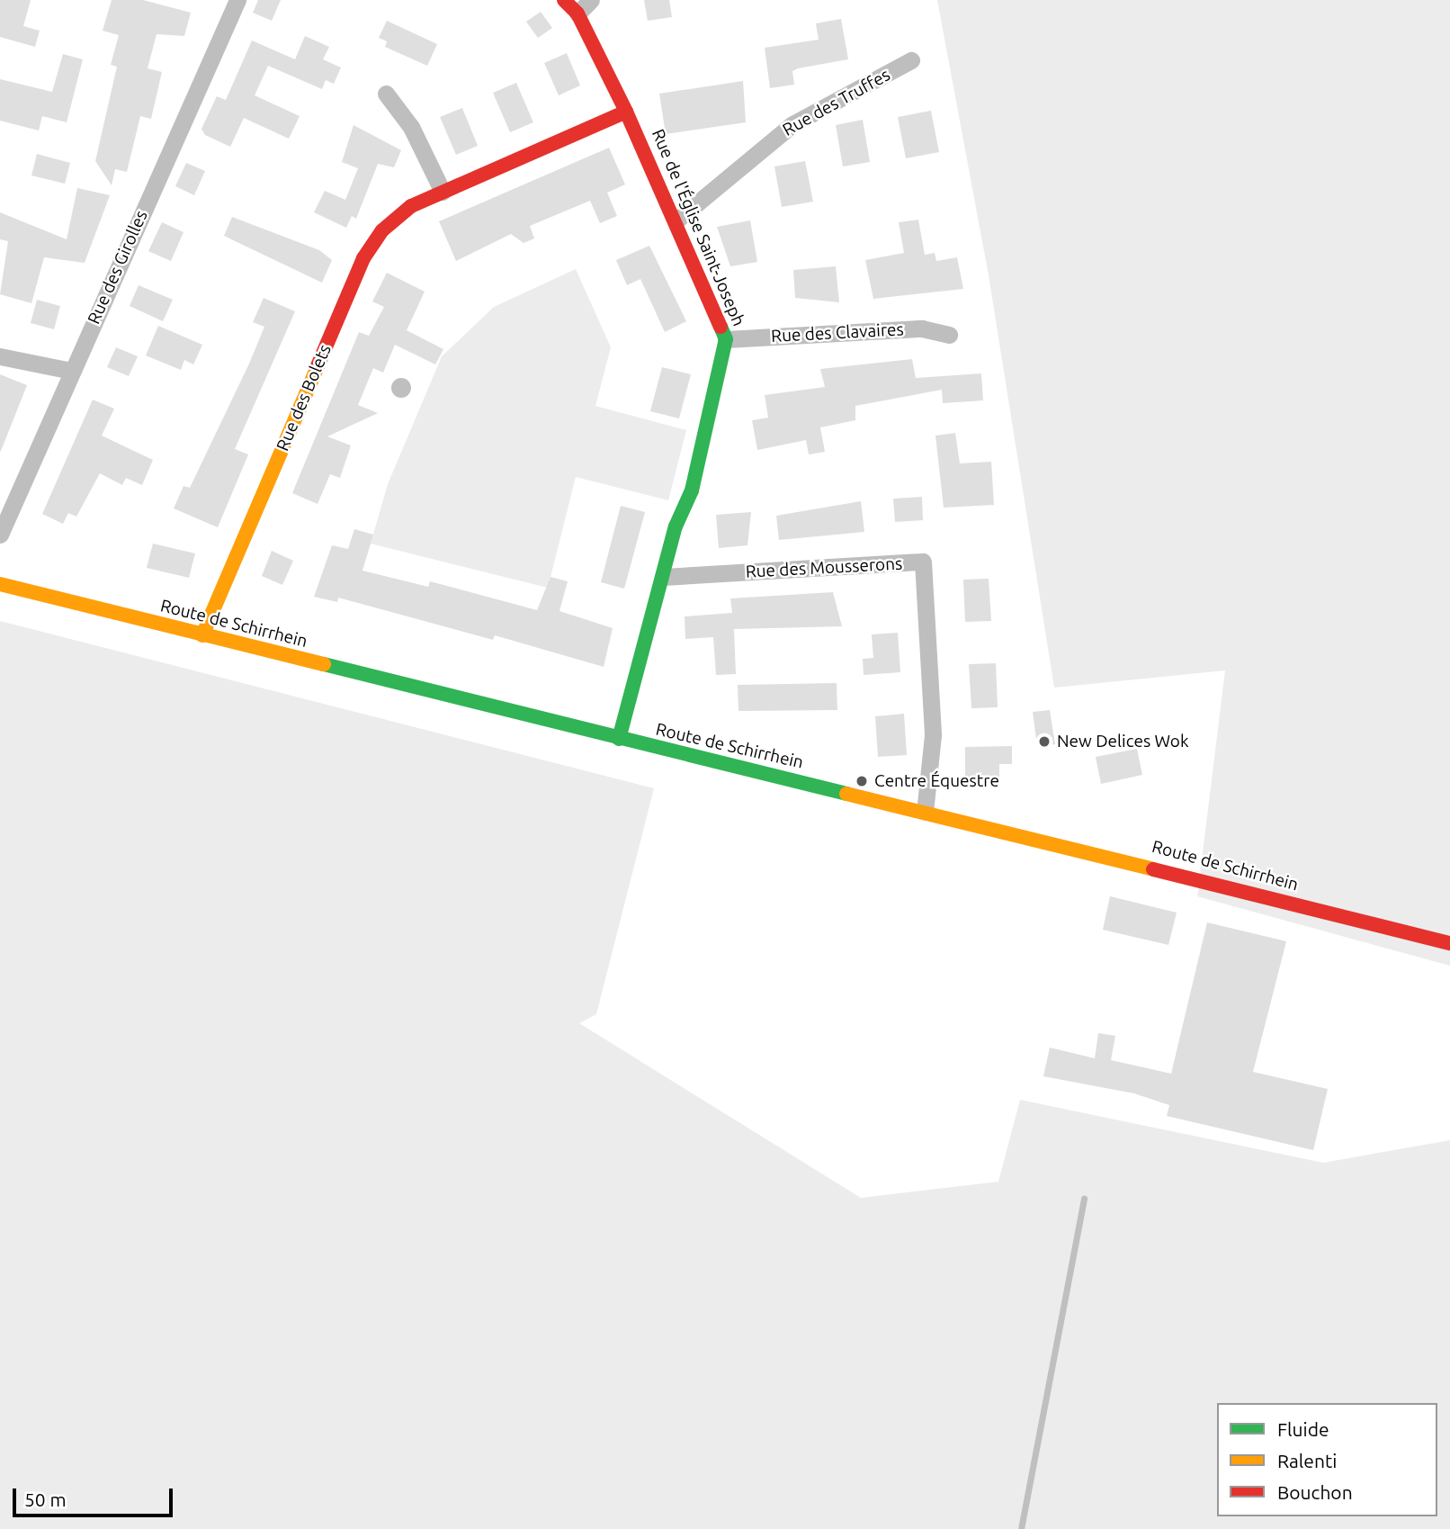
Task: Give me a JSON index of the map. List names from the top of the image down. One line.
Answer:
{"streets":{"street":["Rue des Truffes","Rue de l'Église Saint-Joseph","Rue des Girolles","Rue des Clavaires","Rue des Bolets","Rue des Mousserons","Route de Schirrhein"]},"crossings":[["Rue des Truffes","Rue de l'Église Saint-Joseph"],["Rue de l'Église Saint-Joseph","Rue des Clavaires"],["Rue de l'Église Saint-Joseph","Rue des Bolets"],["Rue de l'Église Saint-Joseph","Rue des Mousserons"],["Rue de l'Église Saint-Joseph","Route de Schirrhein"],["Rue des Bolets","Route de Schirrhein"],["Rue des Mousserons","Route de Schirrhein"]],"places":["New Delices Wok","Centre Équestre"],"legend":["Fluide","Ralenti","Bouchon"],"scale_bar":"50 m"}
